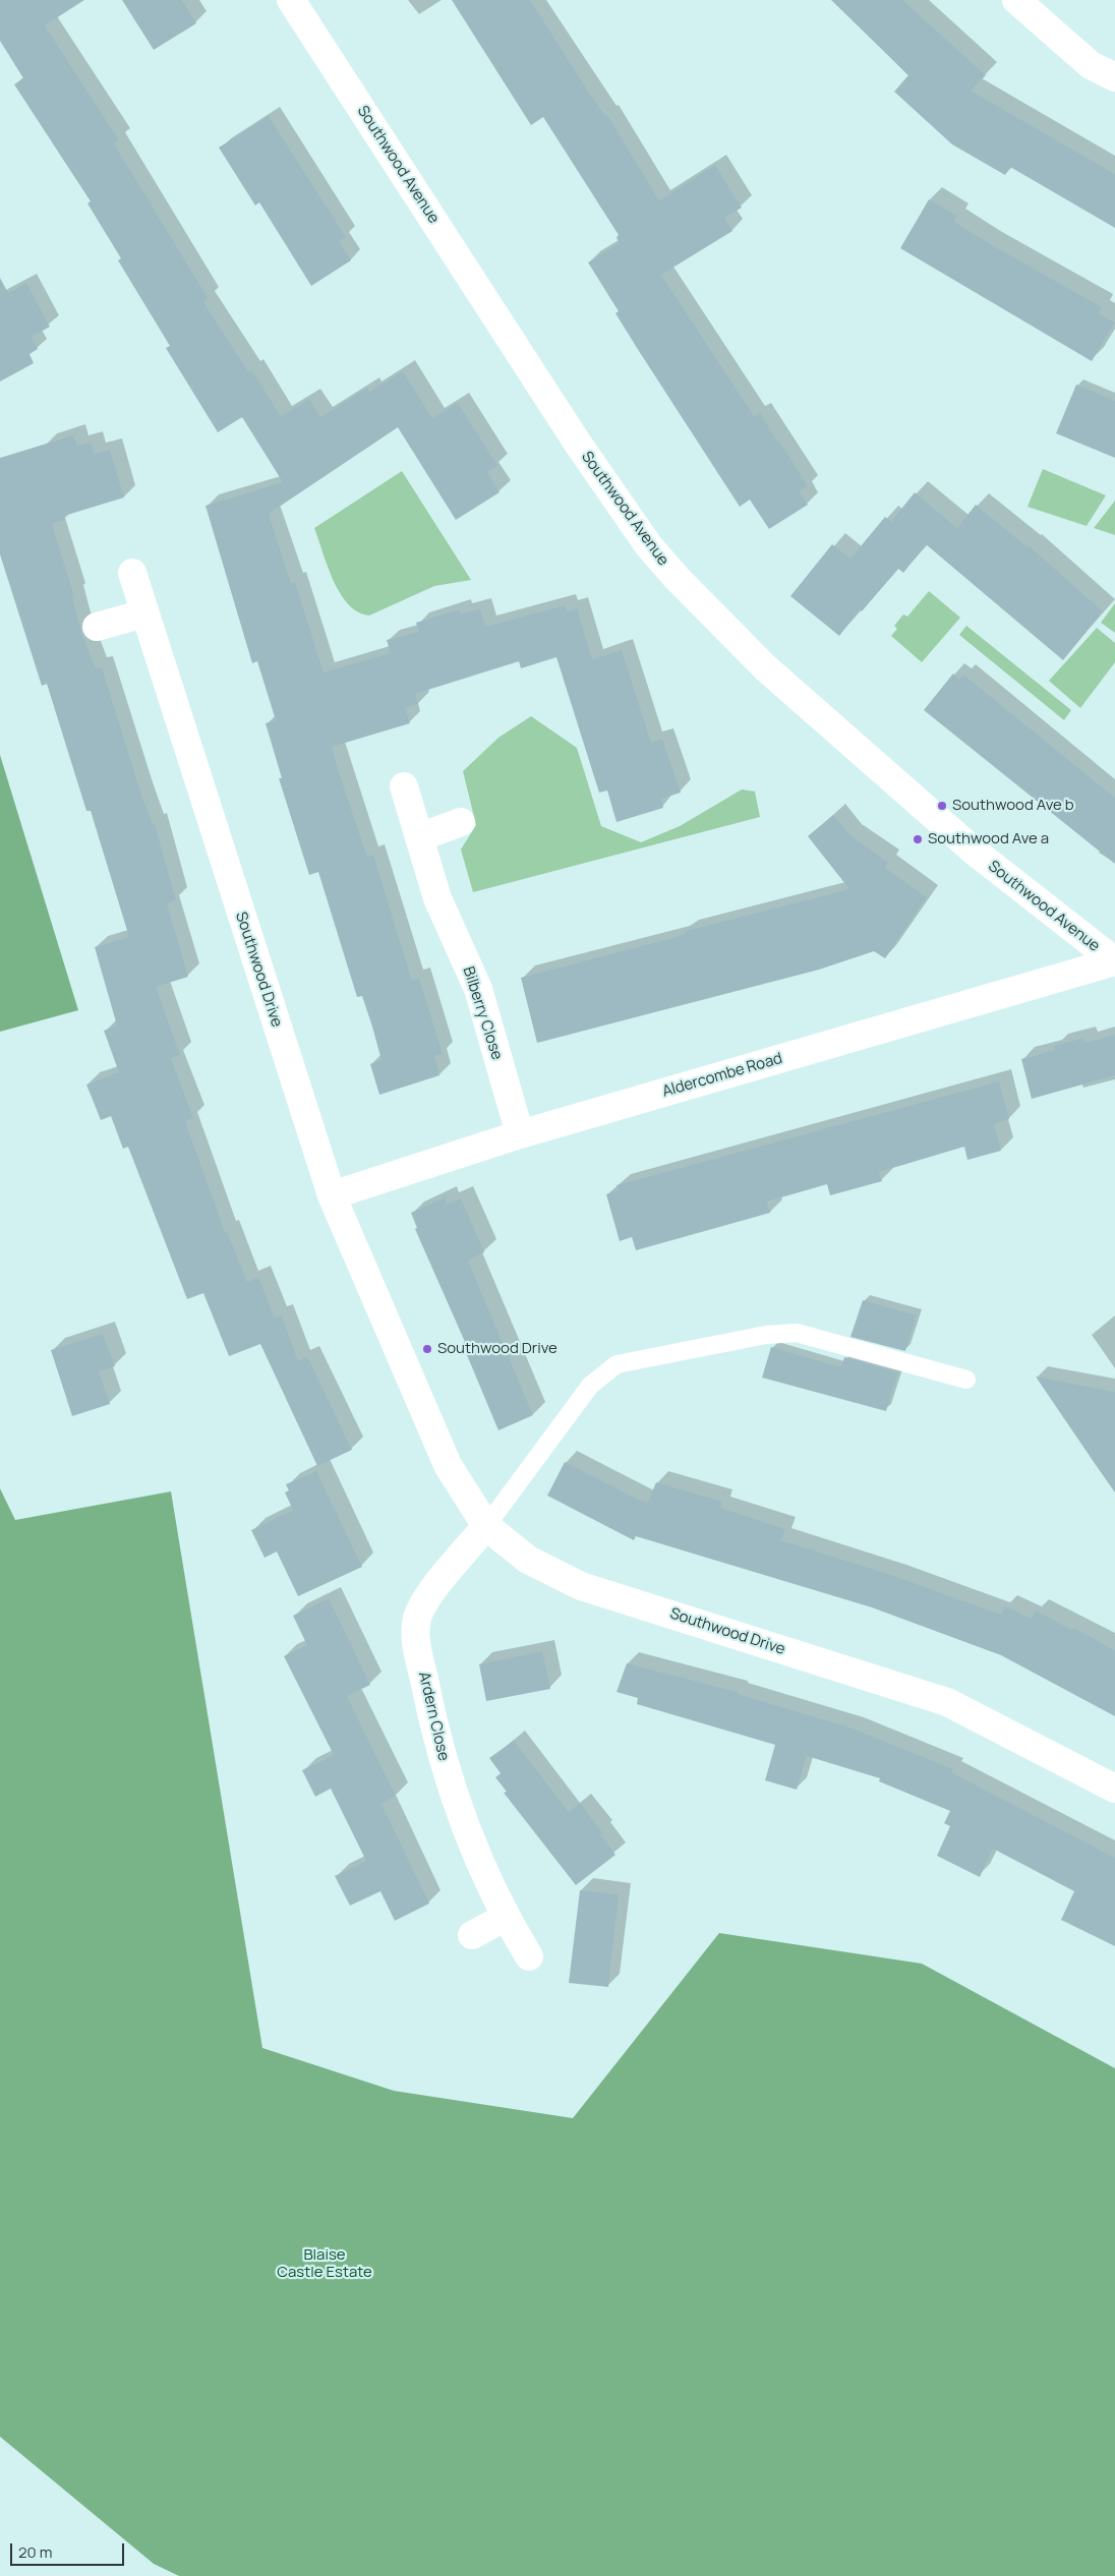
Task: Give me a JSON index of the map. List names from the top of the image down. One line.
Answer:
{"streets":{"street":["Southwood Avenue","Southwood Drive","Bilberry Close","Aldercombe Road","Ardern Close"]},"crossings":[["Southwood Avenue","Aldercombe Road"],["Southwood Drive","Aldercombe Road"],["Southwood Drive","Ardern Close"],["Bilberry Close","Aldercombe Road"]],"parks":["Blaise Castle Estate"],"places":["Southwood Ave b","Southwood Ave a","Southwood Drive"],"scale_bar":"20 m"}
